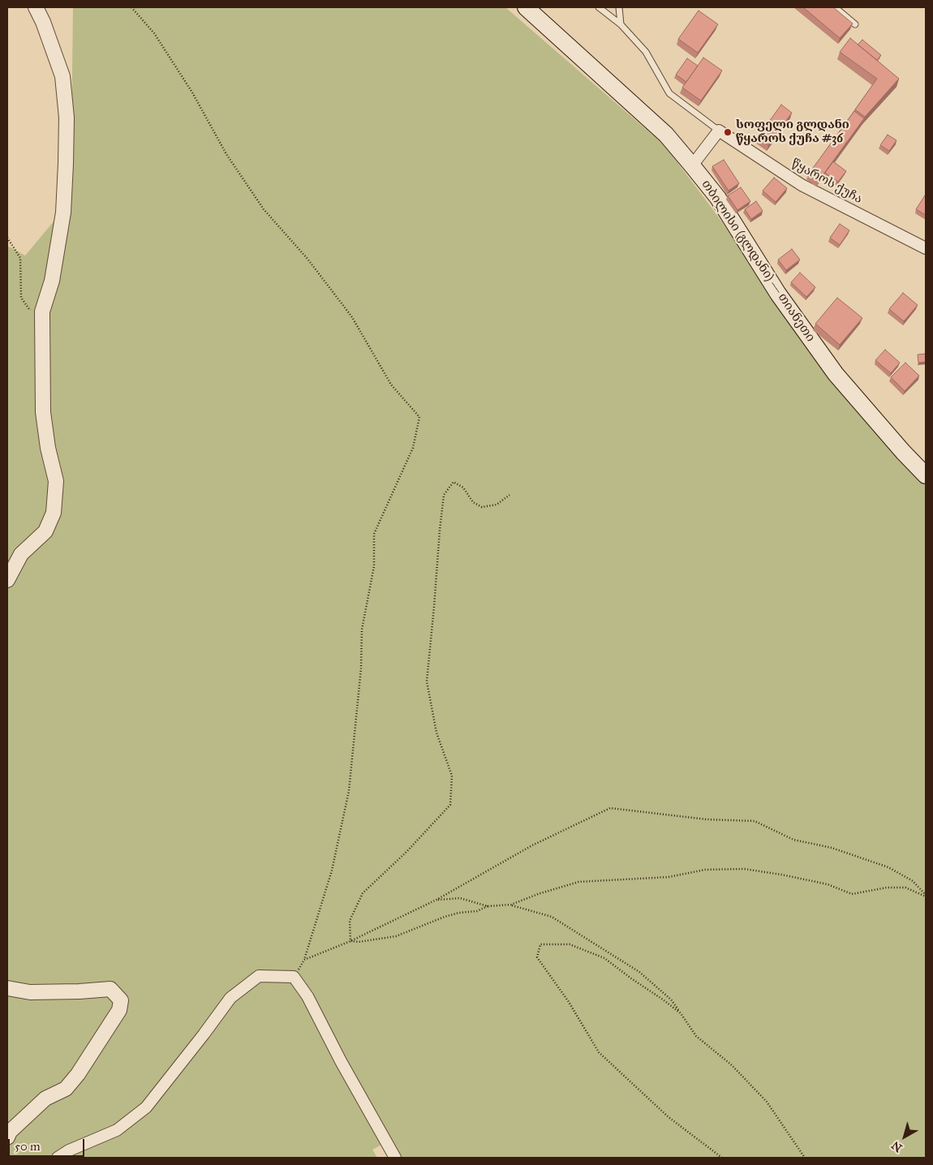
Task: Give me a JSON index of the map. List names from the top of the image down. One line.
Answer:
{"streets":{"main road":["თბილისი (გლდანი) — თიანეთი"],"street":["წყაროს ქუჩა"]},"places":["სოფელი გლდანი წყაროს ქუჩა #36"],"scale_bar":"50 m","north":"bottom left"}
